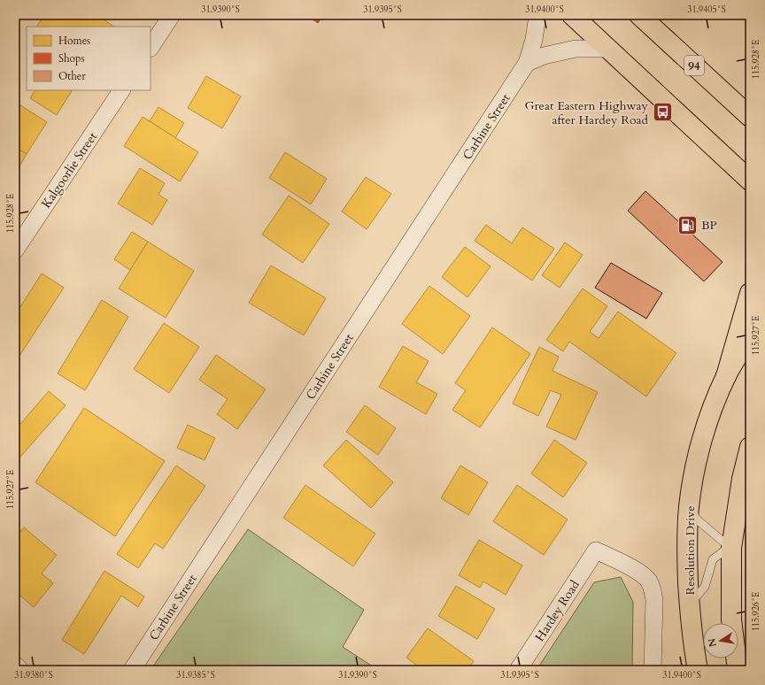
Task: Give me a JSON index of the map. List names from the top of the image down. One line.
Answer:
{"streets":{"main road":["94","Resolution Drive"],"street":["Carbine Street","Kalgoorlie Street","Hardey Road"]},"places":{"bus stop":["Great Eastern Highway after Hardey Road"],"fuel station":["BP"]},"legend":["Homes","Shops","Other"],"north":"left","coordinates":["31.9390°S","31.9395°S","31.9400°S","31.9405°S","115.928°E","115.927°E","115.926°E","31.9380°S","31.9385°S"]}
